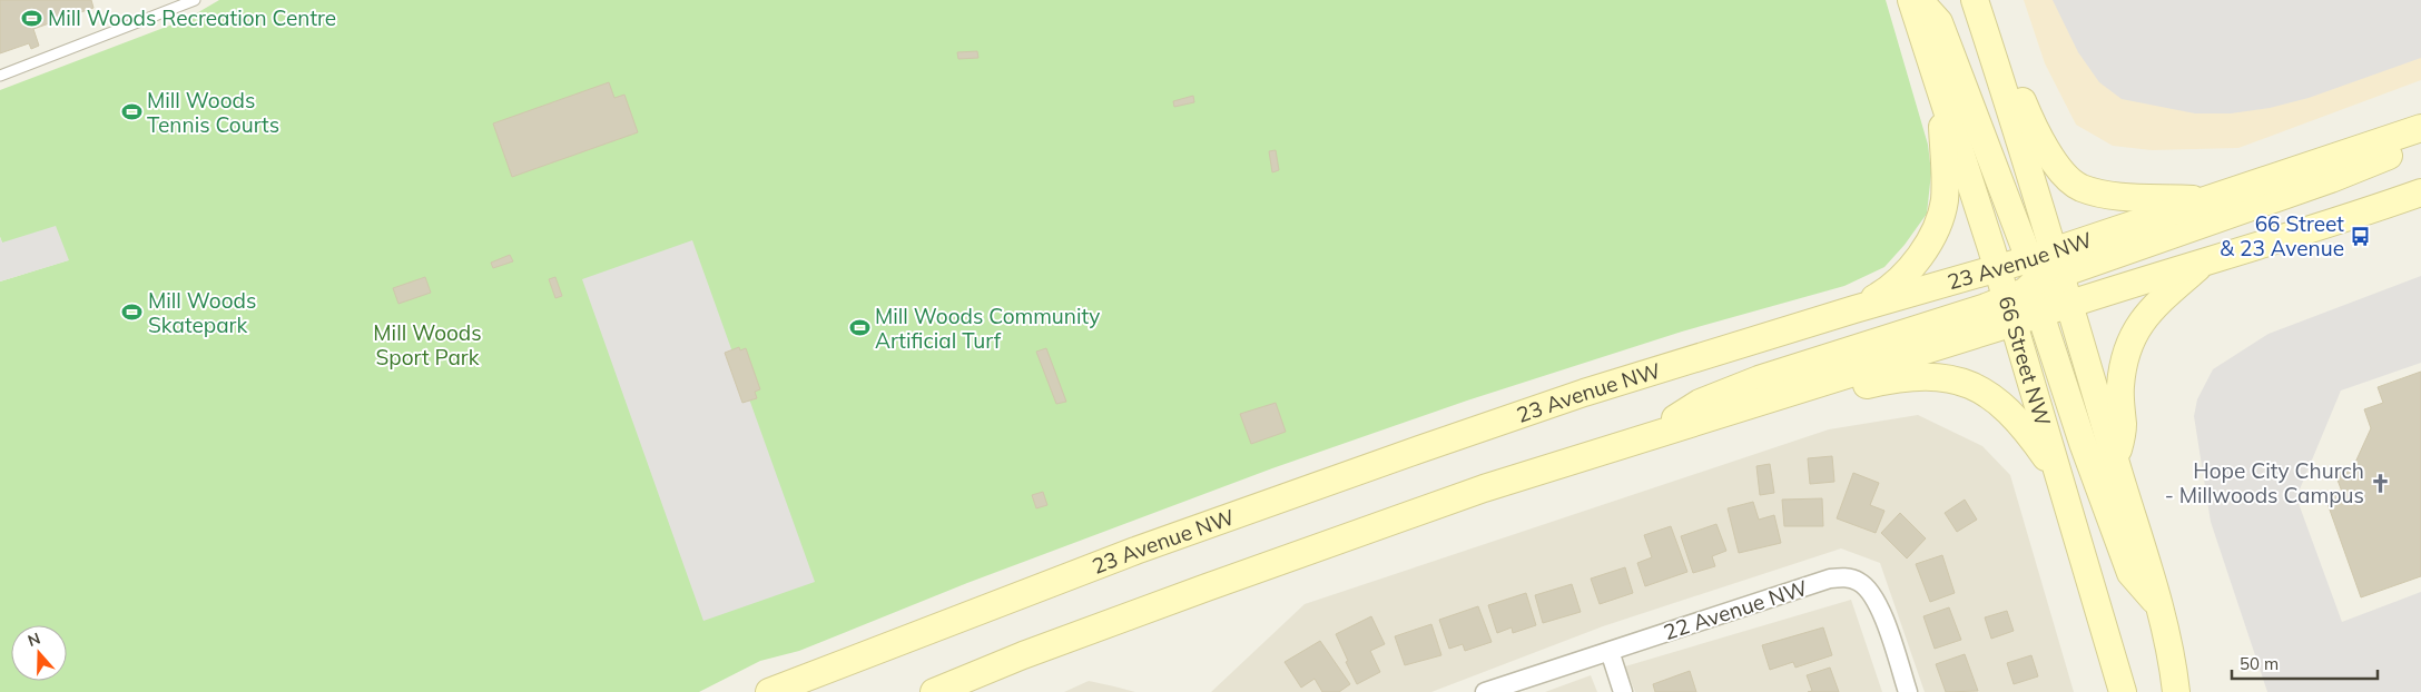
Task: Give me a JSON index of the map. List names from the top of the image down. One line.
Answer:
{"streets":{"main road":["23 Avenue NW","66 Street NW"],"street":["22 Avenue NW"]},"crossings":[["23 Avenue NW","66 Street NW"]],"parks":["Mill Woods Sport Park"],"places":{"sports":["Mill Woods Recreation Centre","Mill Woods Tennis Courts","Mill Woods Skatepark","Mill Woods Community Artificial Turf"],"bus stop":["66 Street & 23 Avenue"],"church":["Hope City Church - Millwoods Campus"]},"scale_bar":"50 m","north":"top"}
